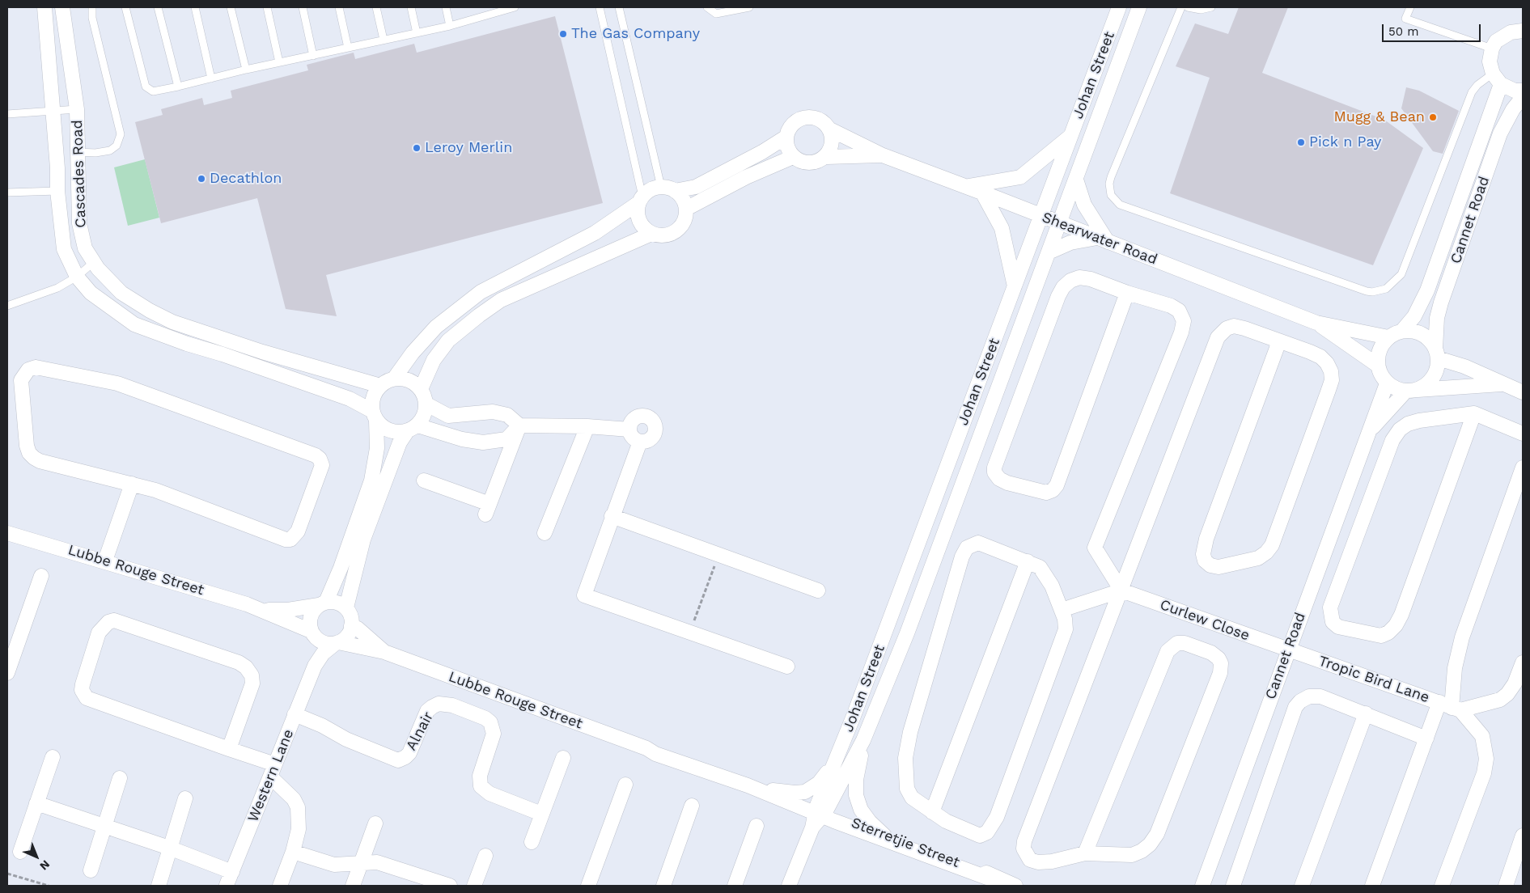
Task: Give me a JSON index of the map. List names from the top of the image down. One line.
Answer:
{"streets":{"street":["Johan Street","Cascades Road","Cannet Road","Shearwater Road","Lubbe Rouge Street","Curlew Close","Tropic Bird Lane","Alnair","Western Lane","Sterretjie Street"]},"crossings":[["Johan Street","Shearwater Road"],["Johan Street","Lubbe Rouge Street"],["Johan Street","Sterretjie Street"],["Cannet Road","Shearwater Road"],["Cannet Road","Curlew Close"],["Cannet Road","Tropic Bird Lane"],["Lubbe Rouge Street","Western Lane"],["Lubbe Rouge Street","Sterretjie Street"],["Curlew Close","Tropic Bird Lane"],["Alnair","Western Lane"]],"places":["The Gas Company","Mugg & Bean","Pick n Pay","Leroy Merlin","Decathlon"],"scale_bar":"50 m","north":"bottom right"}
